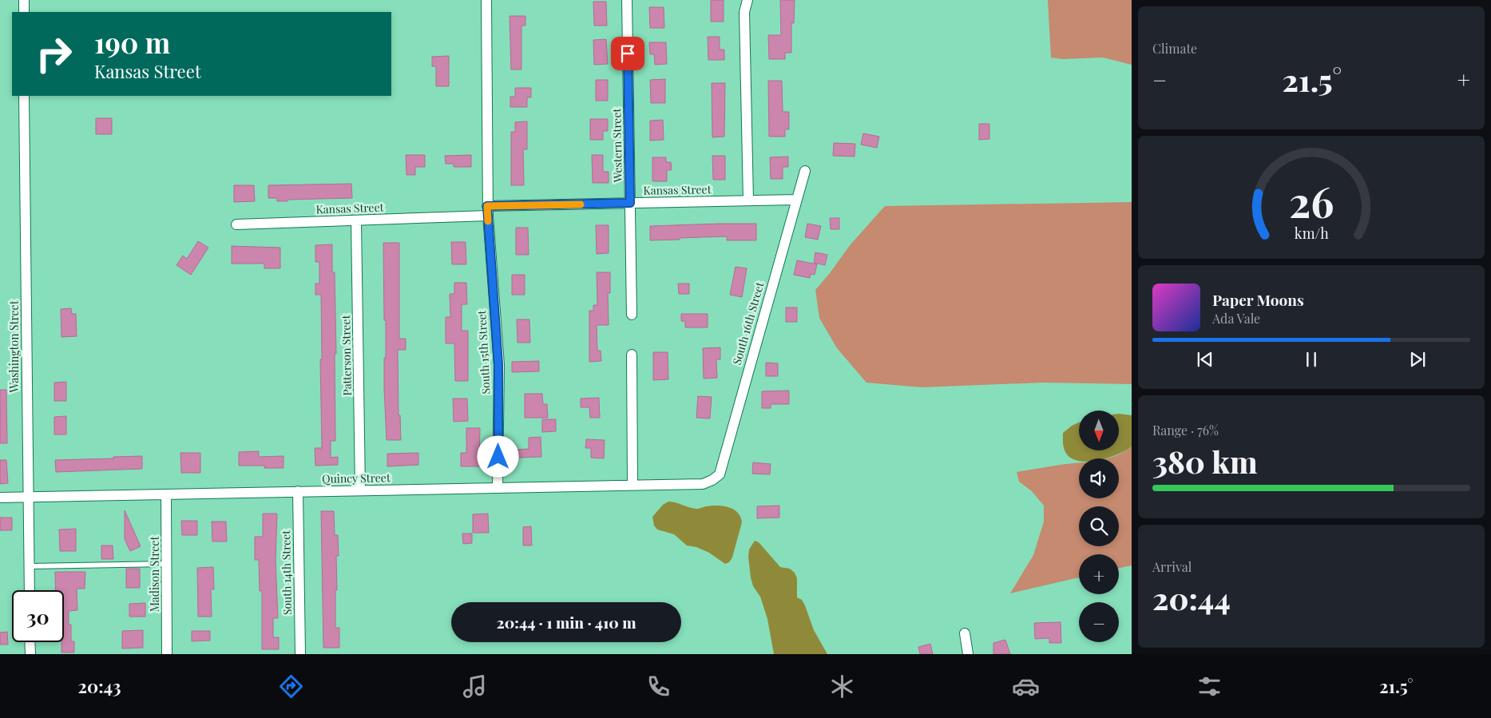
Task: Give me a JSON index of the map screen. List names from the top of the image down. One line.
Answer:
{"streets":{"street":["Western Street","Kansas Street","South 16th Street","Washington Street","South 15th Street","Patterson Street","Quincy Street","South 14th Street","Madison Street"]},"crossings":[["Western Street","Kansas Street"],["Kansas Street","South 16th Street"],["Kansas Street","South 15th Street"],["Kansas Street","Patterson Street"],["South 16th Street","Quincy Street"],["Washington Street","Quincy Street"],["South 15th Street","Quincy Street"],["Patterson Street","Quincy Street"],["Quincy Street","South 14th Street"],["Quincy Street","Madison Street"]],"north":"bottom","page":{"tile":["Climate",["Range · 76%","380 km"],["Arrival","20:44"]],"turn":["190 m","Kansas Street"],"heat":["−","21.5°","+"],"song":["Paper Moons","Ada Vale"],"map_buttons":["+","−"],"limit":"30","trip":"20:44 · 1 min · 410 m","tabs":["20:43","21.5°"],"gauge":["26","km/h"]}}
